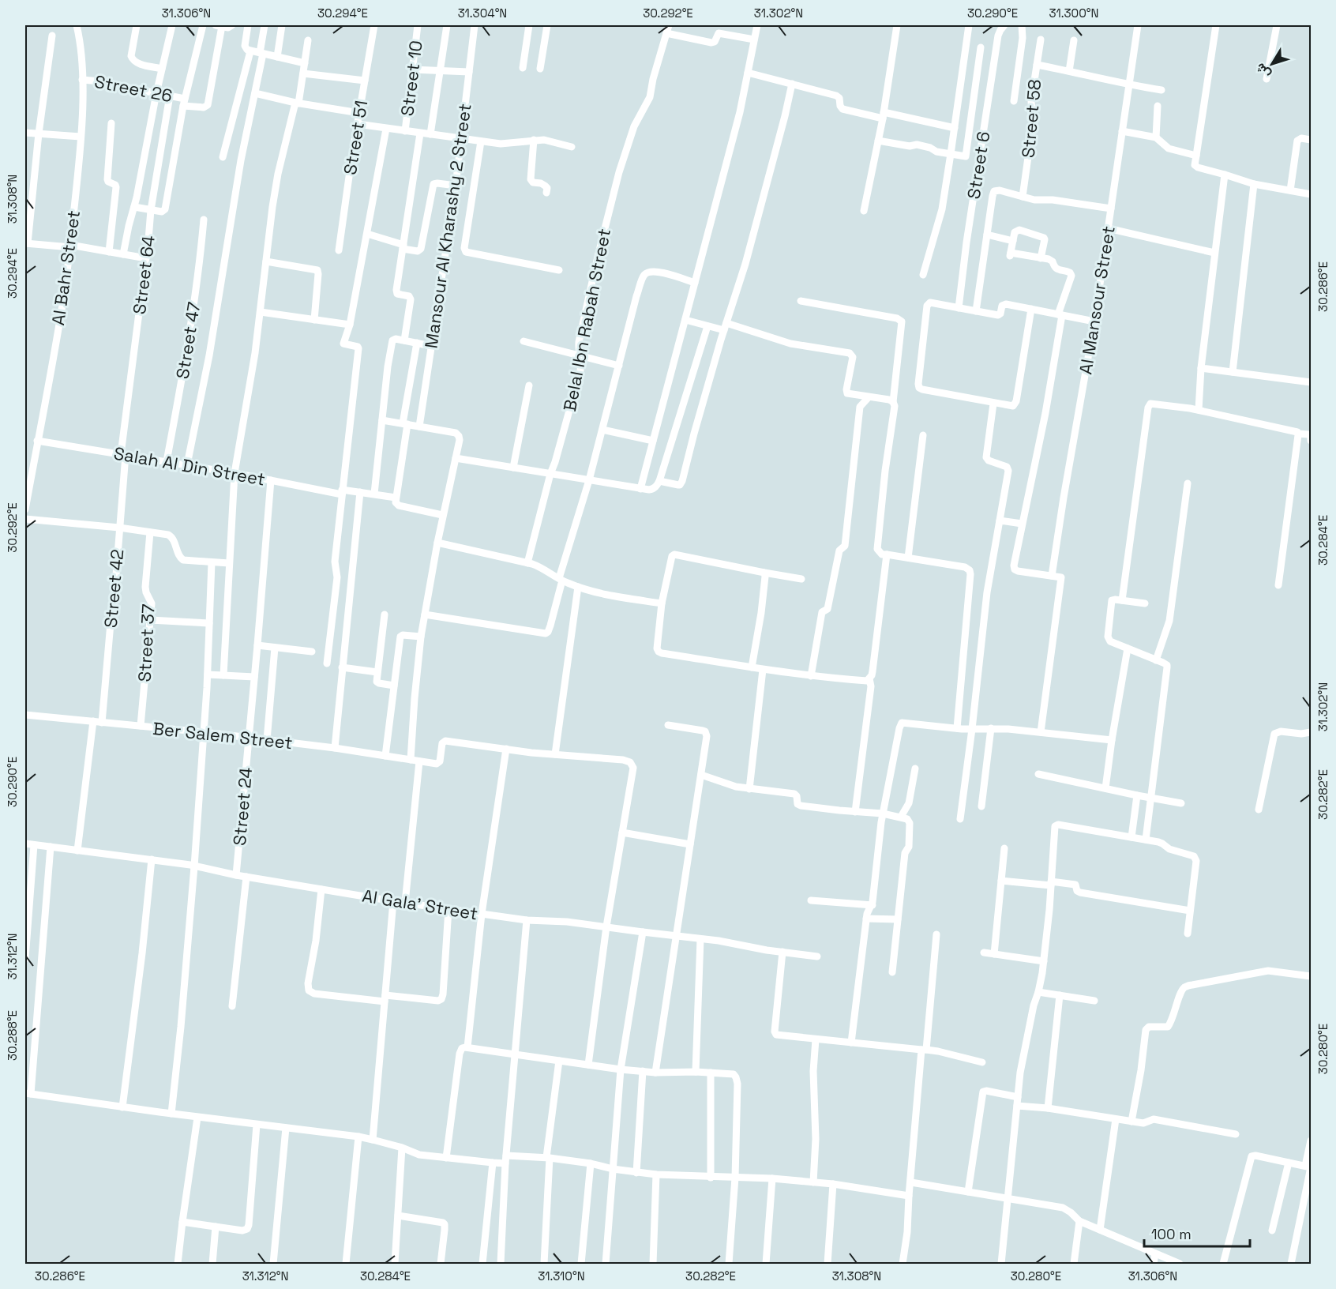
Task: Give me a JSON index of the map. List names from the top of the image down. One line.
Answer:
{"streets":{"street":["Street 10","Street 26","Street 58","Street 51","Street 6","Mansour Al Kharashy 2 Street","Al Bahr Street","Street 64","Al Mansour Street","Belal Ibn Rabah Street","Street 47","Salah Al Din Street","Street 42","Street 37","Ber Salem Street","Street 24","Al Gala' Street"]},"crossings":[["Street 26","Al Bahr Street"],["Street 26","Street 64"],["Al Bahr Street","Salah Al Din Street"],["Street 64","Salah Al Din Street"],["Street 64","Street 42"],["Street 47","Salah Al Din Street"],["Salah Al Din Street","Street 42"],["Salah Al Din Street","Street 24"],["Street 42","Ber Salem Street"],["Street 37","Ber Salem Street"],["Ber Salem Street","Street 24"],["Street 24","Al Gala' Street"]],"scale_bar":"100 m","north":"bottom left","coordinates":["31.306°N","30.294°E","31.304°N","30.292°E","31.302°N","30.290°E","31.300°N","31.308°N","30.286°E","30.284°E","30.282°E","31.312°N","30.288°E","30.280°E","31.310°N"]}
